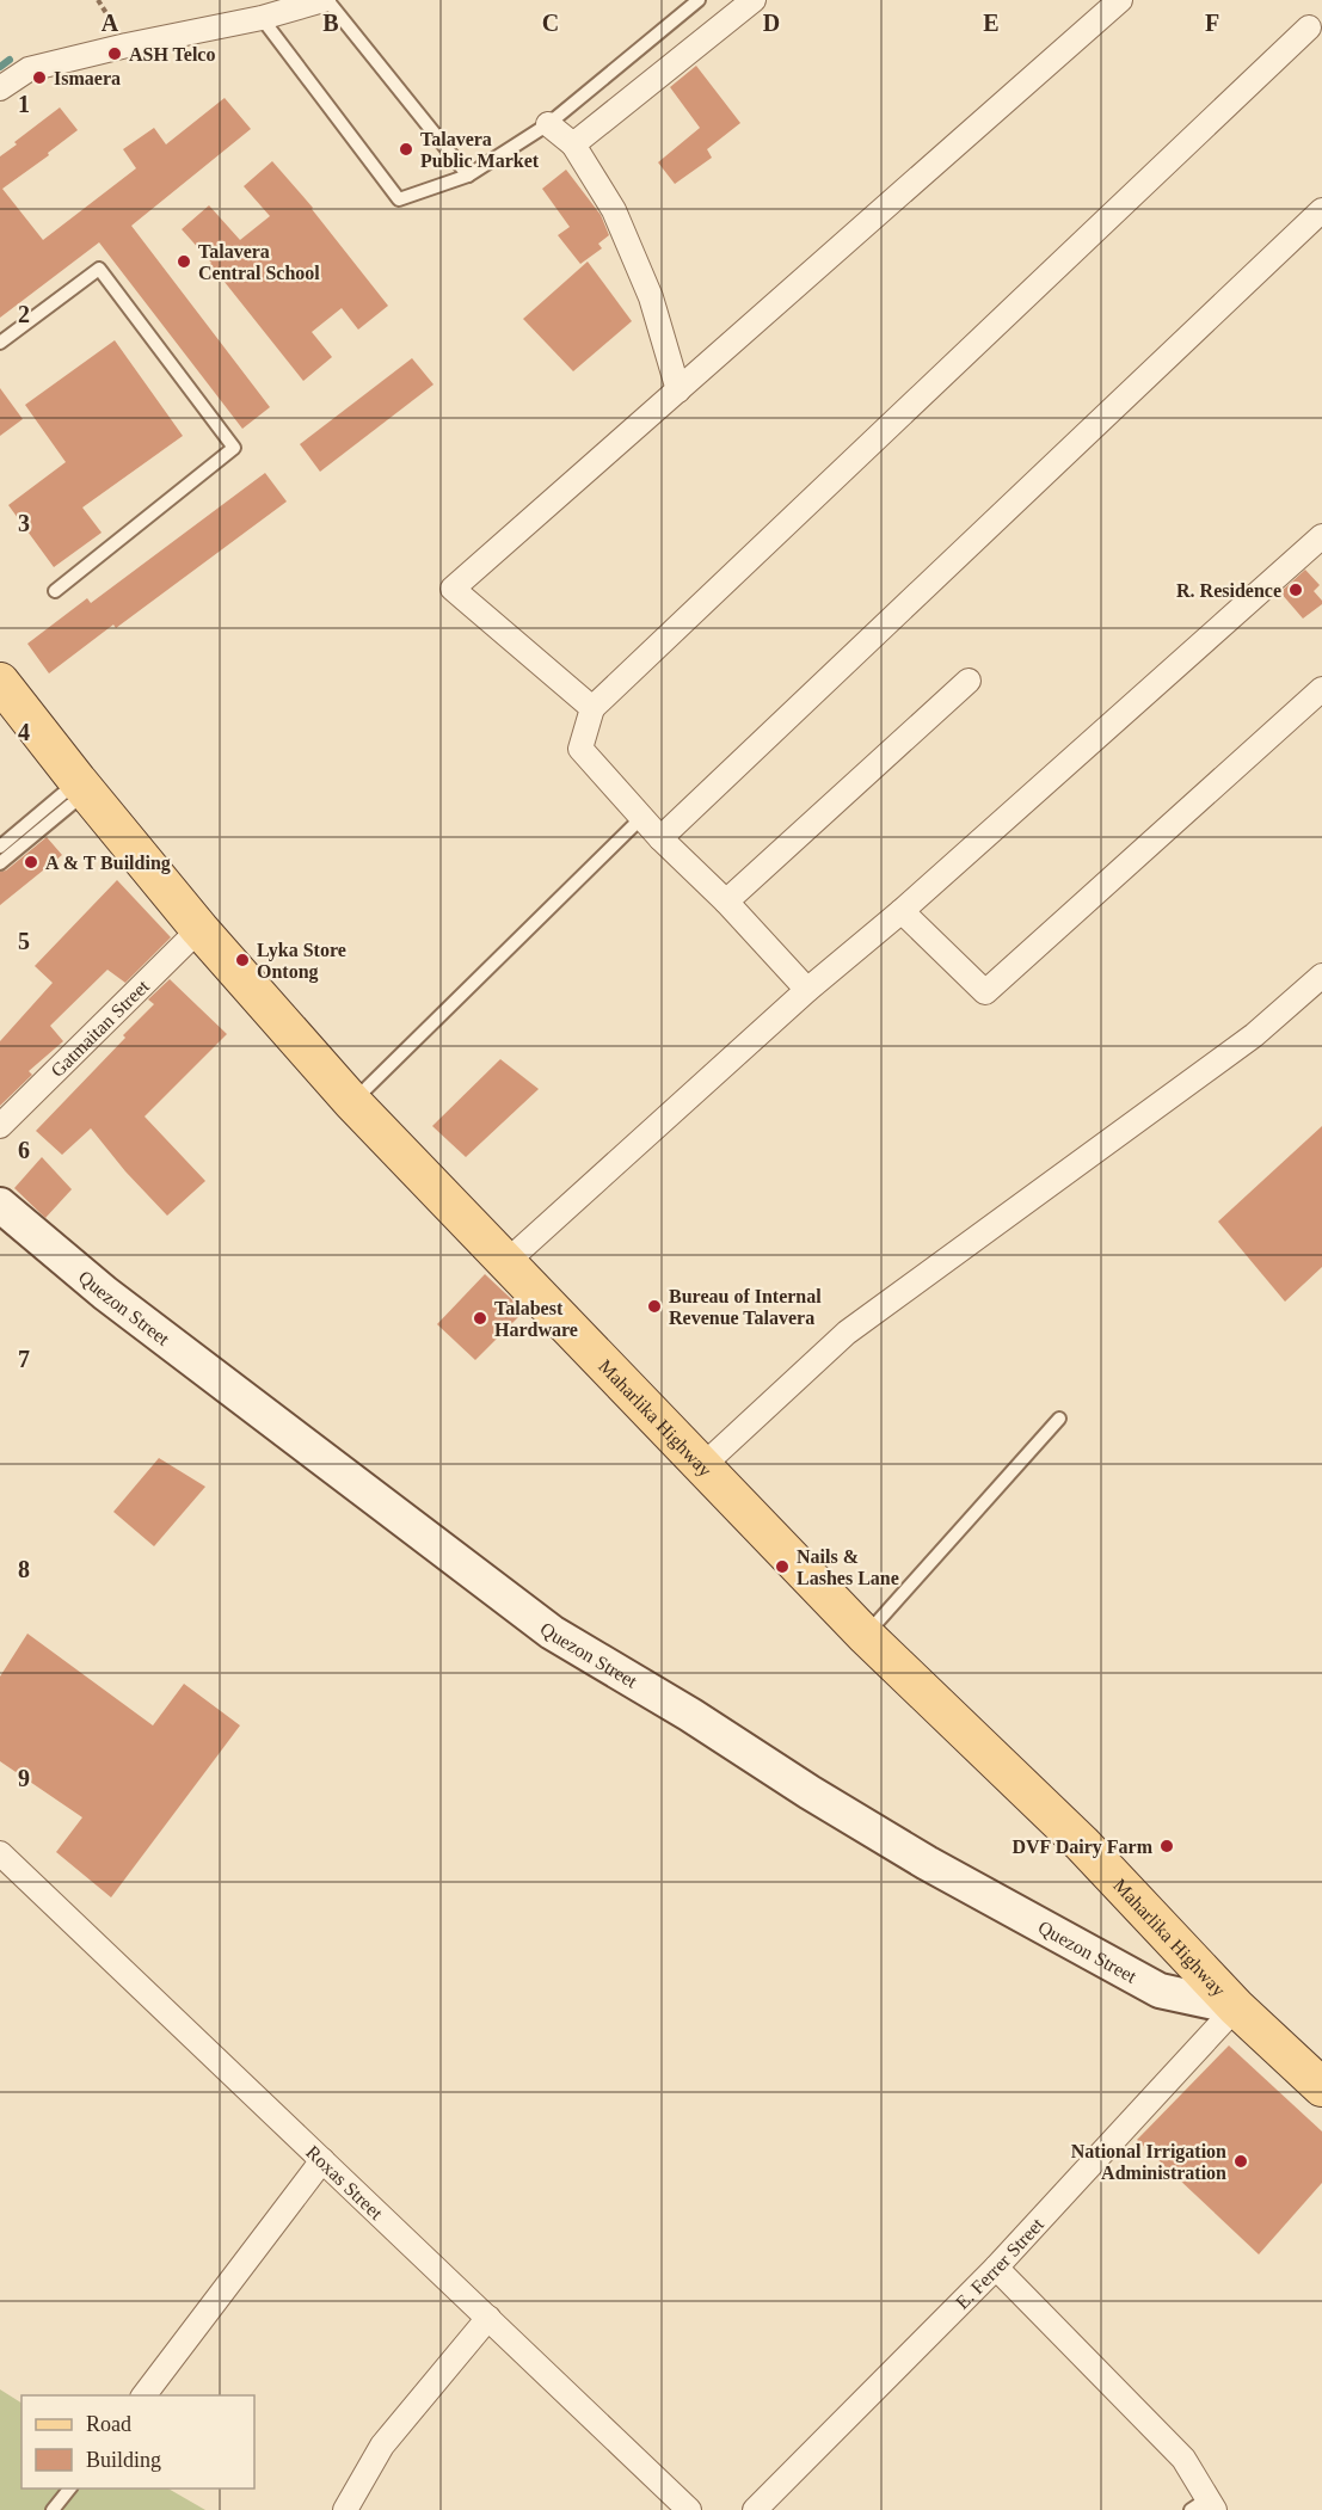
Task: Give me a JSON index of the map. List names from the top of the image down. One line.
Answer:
{"streets":{"main road":["Maharlika Highway"],"street":["Gatmaitan Street","Quezon Street","Roxas Street","E. Ferrer Street"]},"crossings":[["Gatmaitan Street","Maharlika Highway"],["Quezon Street","Maharlika Highway"],["Quezon Street","E. Ferrer Street"],["Maharlika Highway","E. Ferrer Street"]],"places":["ASH Telco","Ismaera","Talavera Public Market","Talavera Central School","R. Residence","A & T Building","Lyka Store Ontong","Bureau of Internal Revenue Talavera","Talabest Hardware","Nails & Lashes Lane","DVF Dairy Farm","National Irrigation Administration"],"legend":["Road","Building"],"grid":{"columns":["A","B","C","D","E","F"],"rows":["1","2","3","4","5","6","7","8","9"]}}
